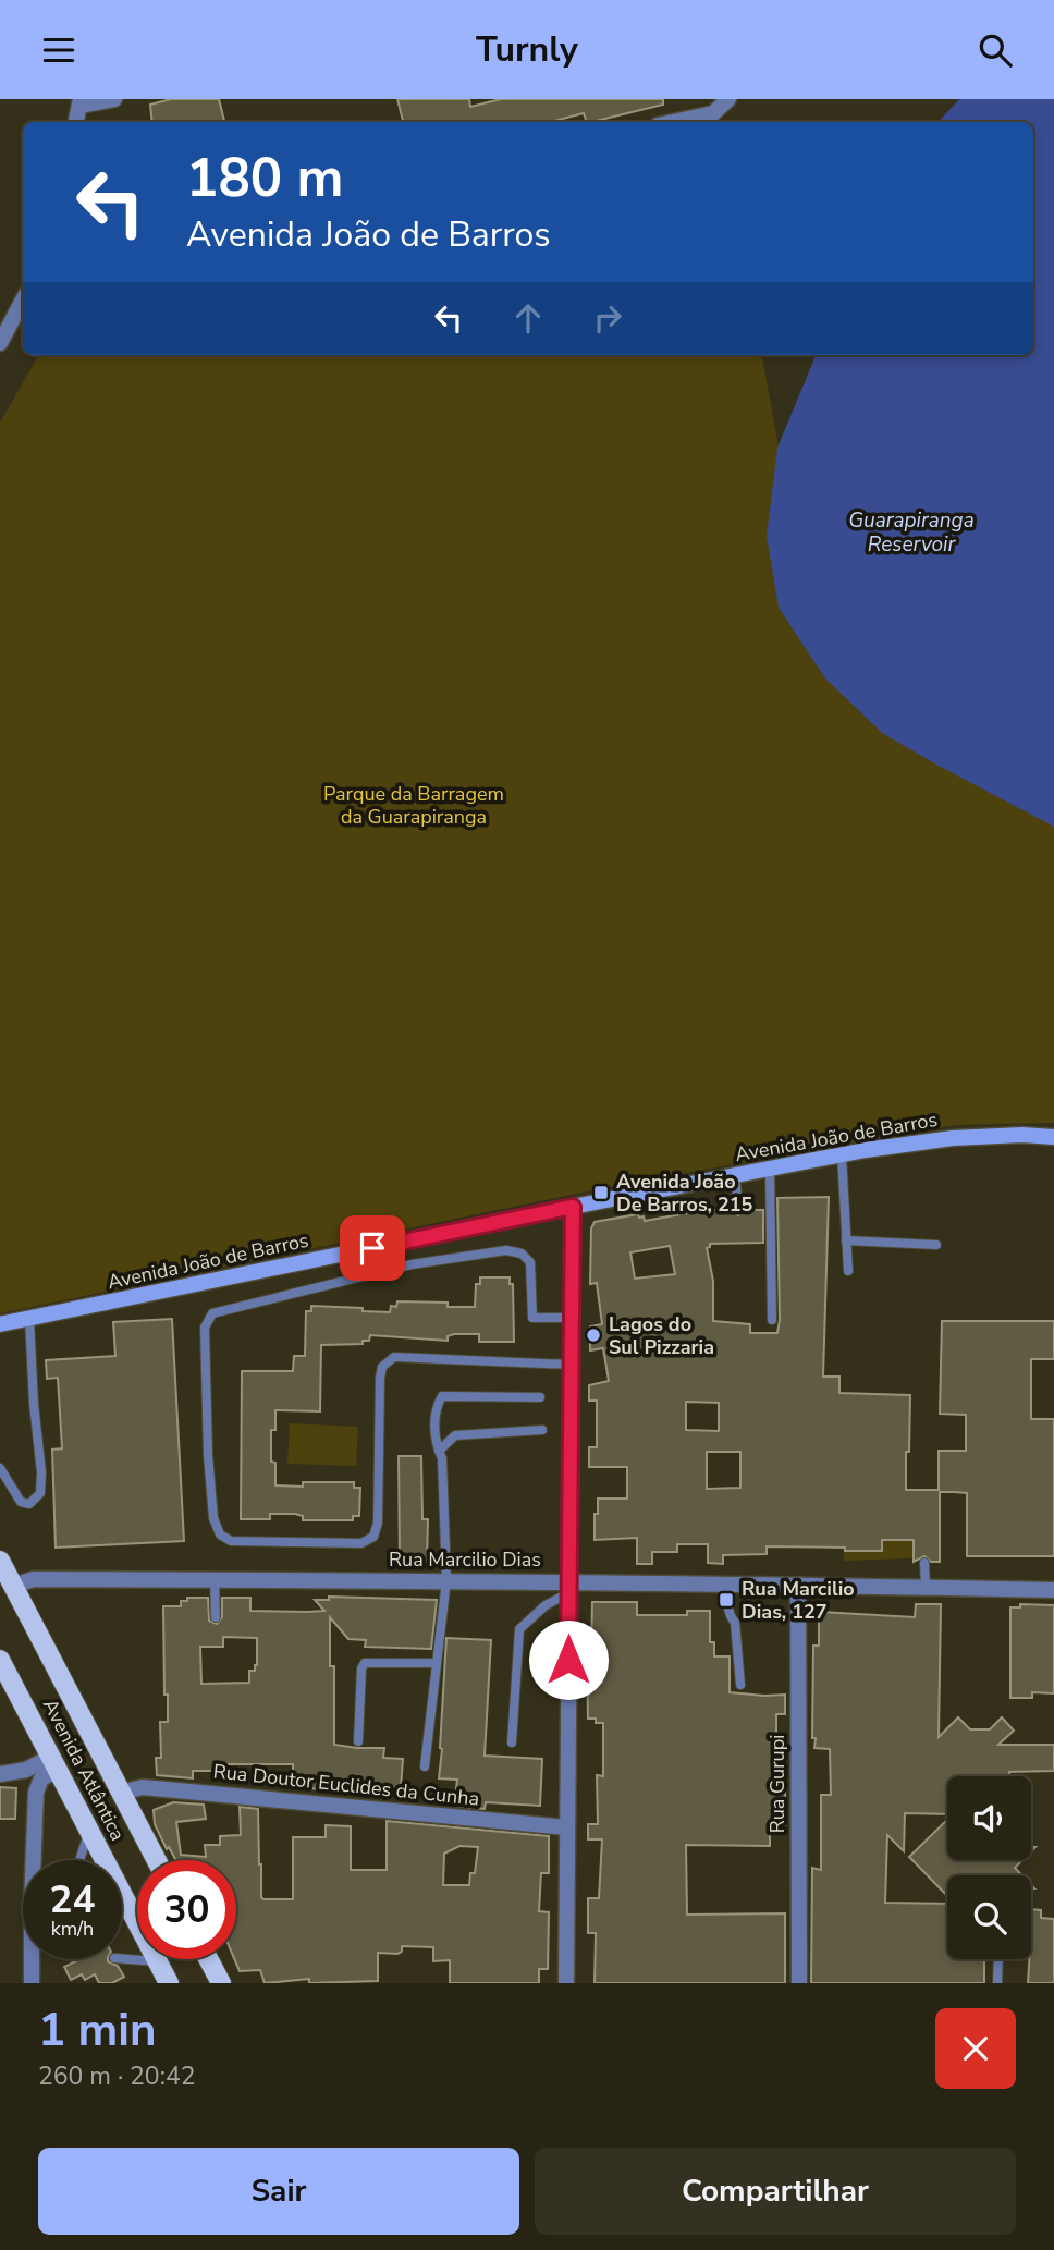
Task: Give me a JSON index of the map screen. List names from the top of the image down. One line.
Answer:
{"streets":{"main road":["Avenida Atlântica"],"street":["Avenida João de Barros","Rua Marcilio Dias","Rua Gurupi","Rua Doutor Euclides da Cunha"]},"crossings":[["Rua Marcilio Dias","Avenida Atlântica"],["Rua Marcilio Dias","Rua Gurupi"],["Avenida Atlântica","Rua Doutor Euclides da Cunha"]],"water":["Guarapiranga Reservoir"],"parks":["Parque da Barragem da Guarapiranga"],"places":{"transit":["Avenida João De Barros, 215","Rua Marcilio Dias, 127"],"other":["Lagos do Sul Pizzaria"]},"page":{"header":"Turnly","turn":["180 m","Avenida João de Barros"],"speed":"24 km/h","limit":"30","heading":["1 min","260 m · 20:42"],"buttons":["Sair","Compartilhar"]}}
